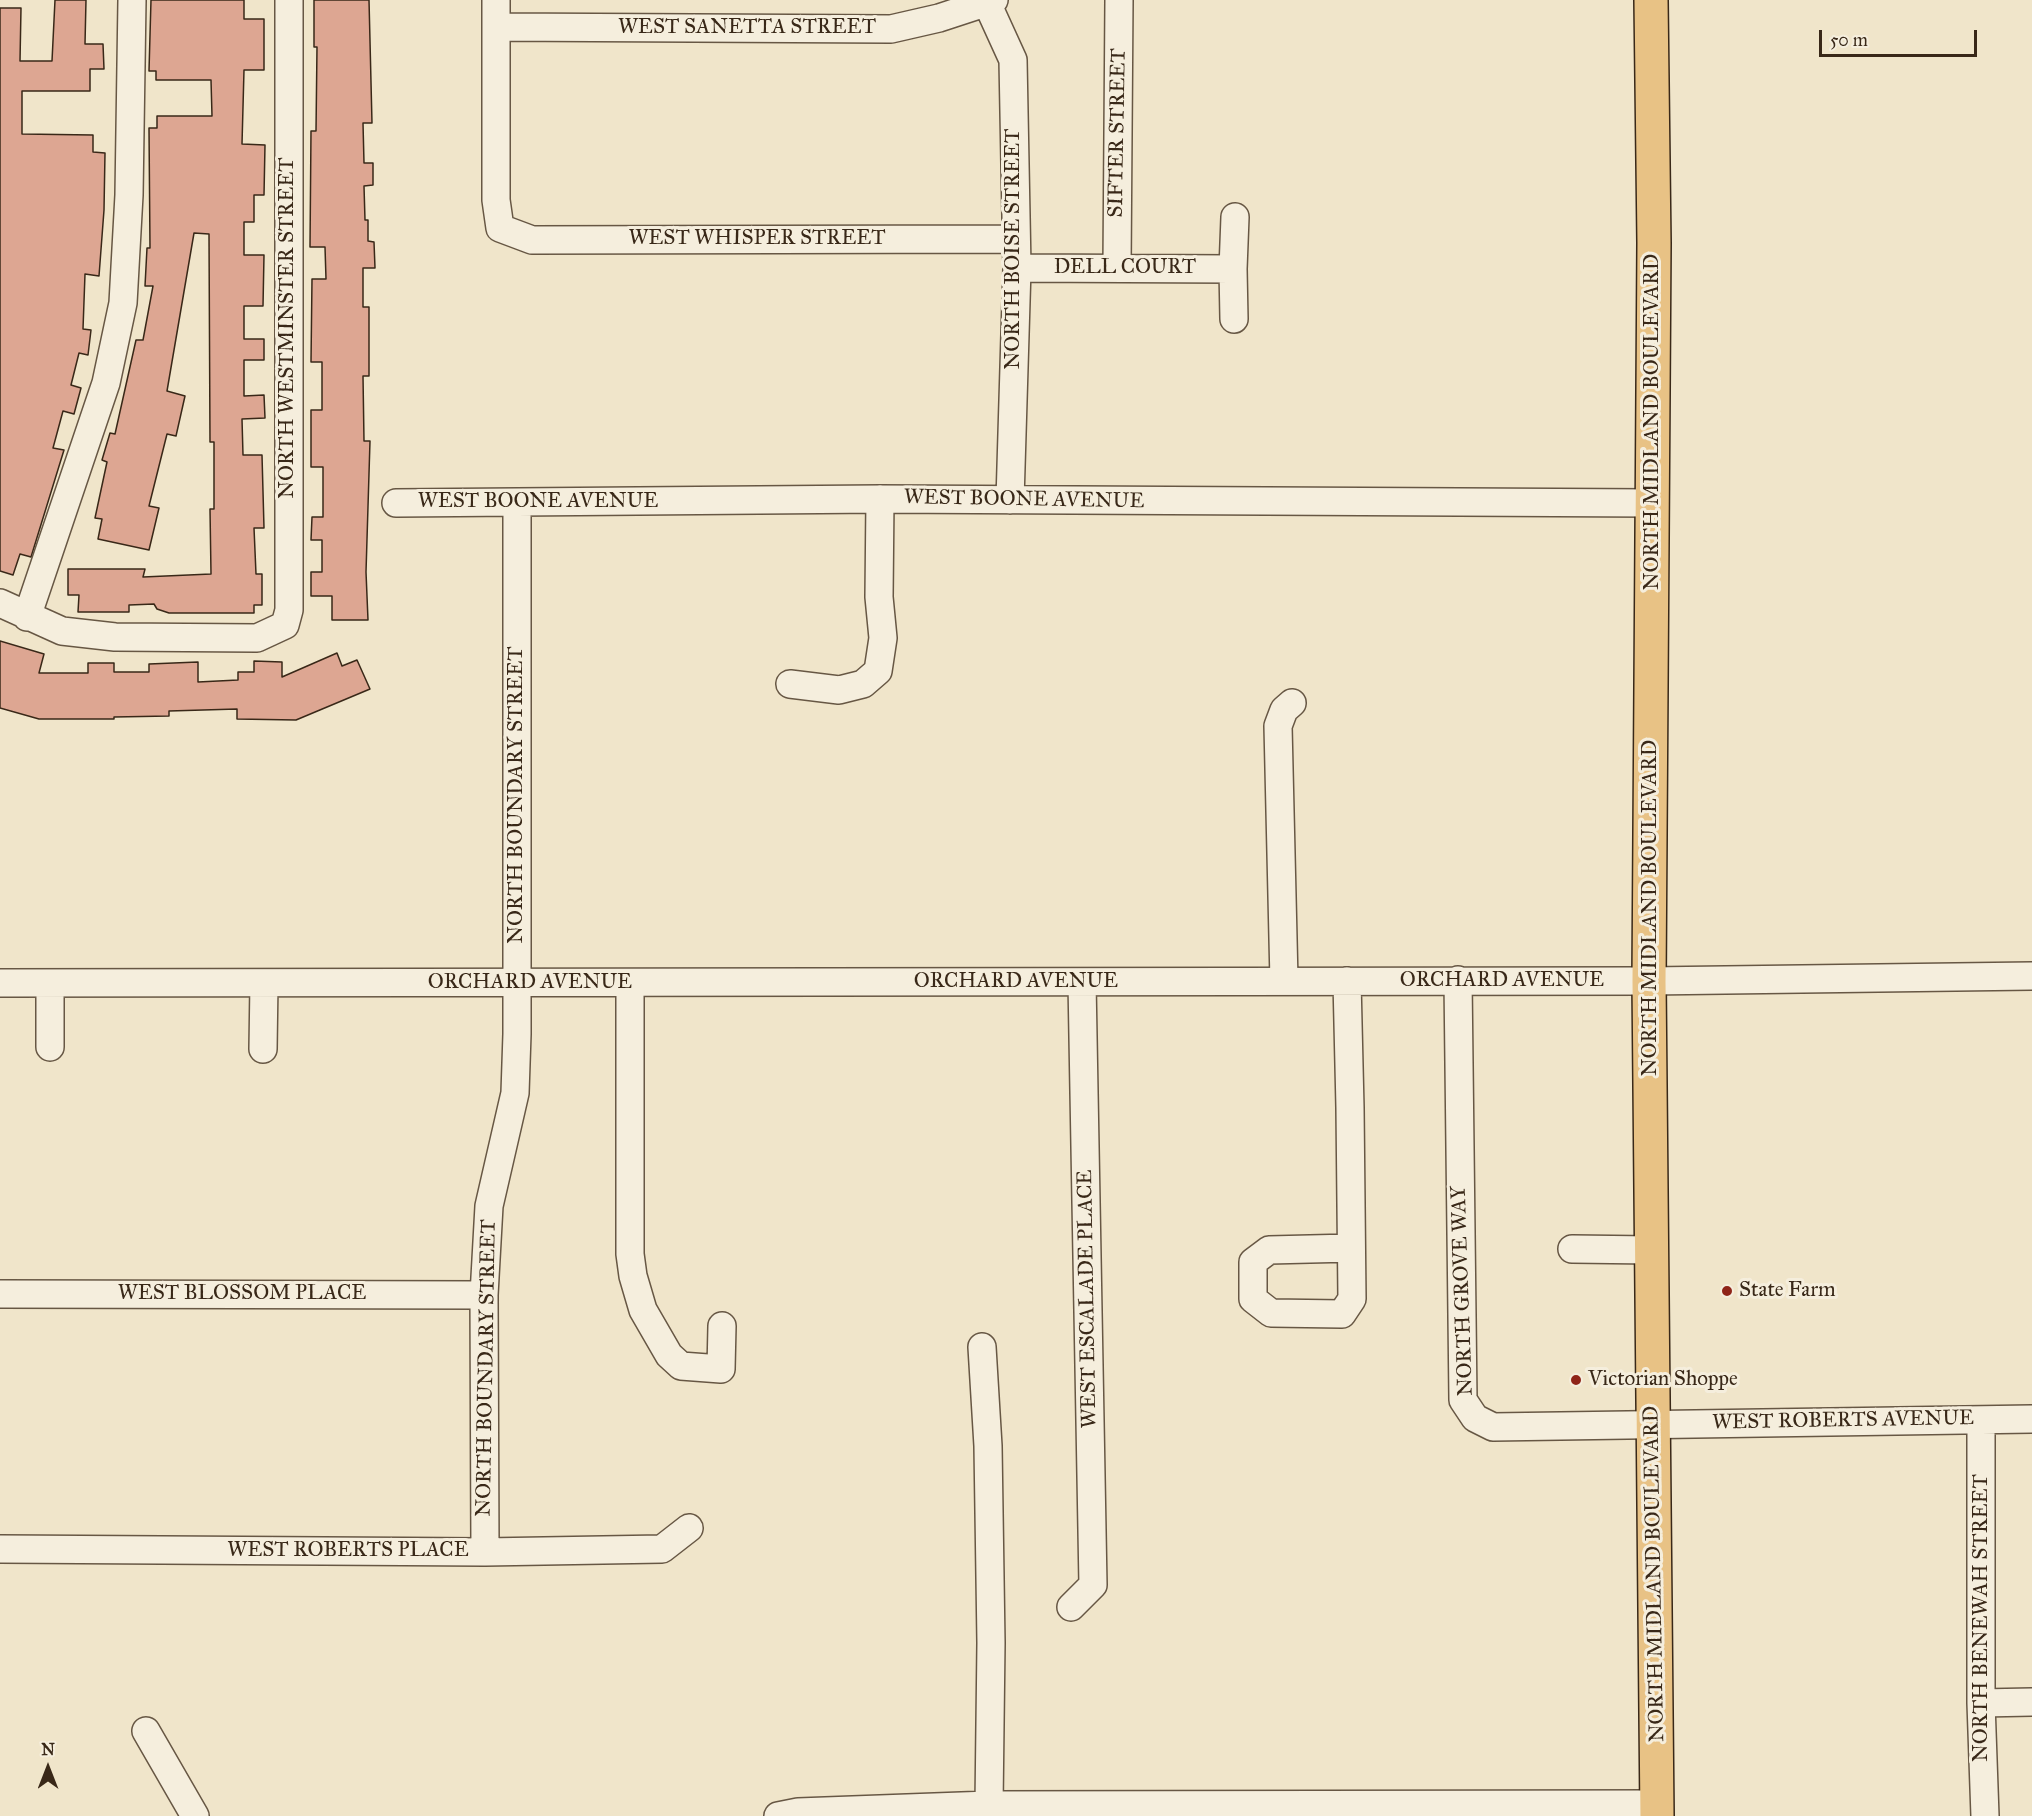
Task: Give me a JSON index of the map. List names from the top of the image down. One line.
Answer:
{"streets":{"main road":["NORTH MIDLAND BOULEVARD"],"street":["WEST SANETTA STREET","SIFTER STREET","WEST WHISPER STREET","NORTH BOISE STREET","DELL COURT","NORTH WESTMINSTER STREET","WEST BOONE AVENUE","NORTH BOUNDARY STREET","ORCHARD AVENUE","NORTH GROVE WAY","WEST BLOSSOM PLACE","WEST ESCALADE PLACE","WEST ROBERTS AVENUE","WEST ROBERTS PLACE","NORTH BENEWAH STREET"]},"crossings":[["WEST SANETTA STREET","WEST WHISPER STREET"],["WEST SANETTA STREET","NORTH BOISE STREET"],["SIFTER STREET","DELL COURT"],["WEST WHISPER STREET","NORTH BOISE STREET"],["NORTH BOISE STREET","DELL COURT"],["NORTH BOISE STREET","WEST BOONE AVENUE"],["NORTH MIDLAND BOULEVARD","WEST BOONE AVENUE"],["NORTH MIDLAND BOULEVARD","ORCHARD AVENUE"],["NORTH MIDLAND BOULEVARD","NORTH GROVE WAY"],["NORTH MIDLAND BOULEVARD","WEST ROBERTS AVENUE"],["WEST BOONE AVENUE","NORTH BOUNDARY STREET"],["NORTH BOUNDARY STREET","ORCHARD AVENUE"],["NORTH BOUNDARY STREET","WEST BLOSSOM PLACE"],["NORTH BOUNDARY STREET","WEST ROBERTS PLACE"],["ORCHARD AVENUE","NORTH GROVE WAY"],["ORCHARD AVENUE","WEST ESCALADE PLACE"],["NORTH GROVE WAY","WEST ROBERTS AVENUE"],["WEST ROBERTS AVENUE","NORTH BENEWAH STREET"]],"places":["State Farm","Victorian Shoppe"],"scale_bar":"50 m","north":"top"}
